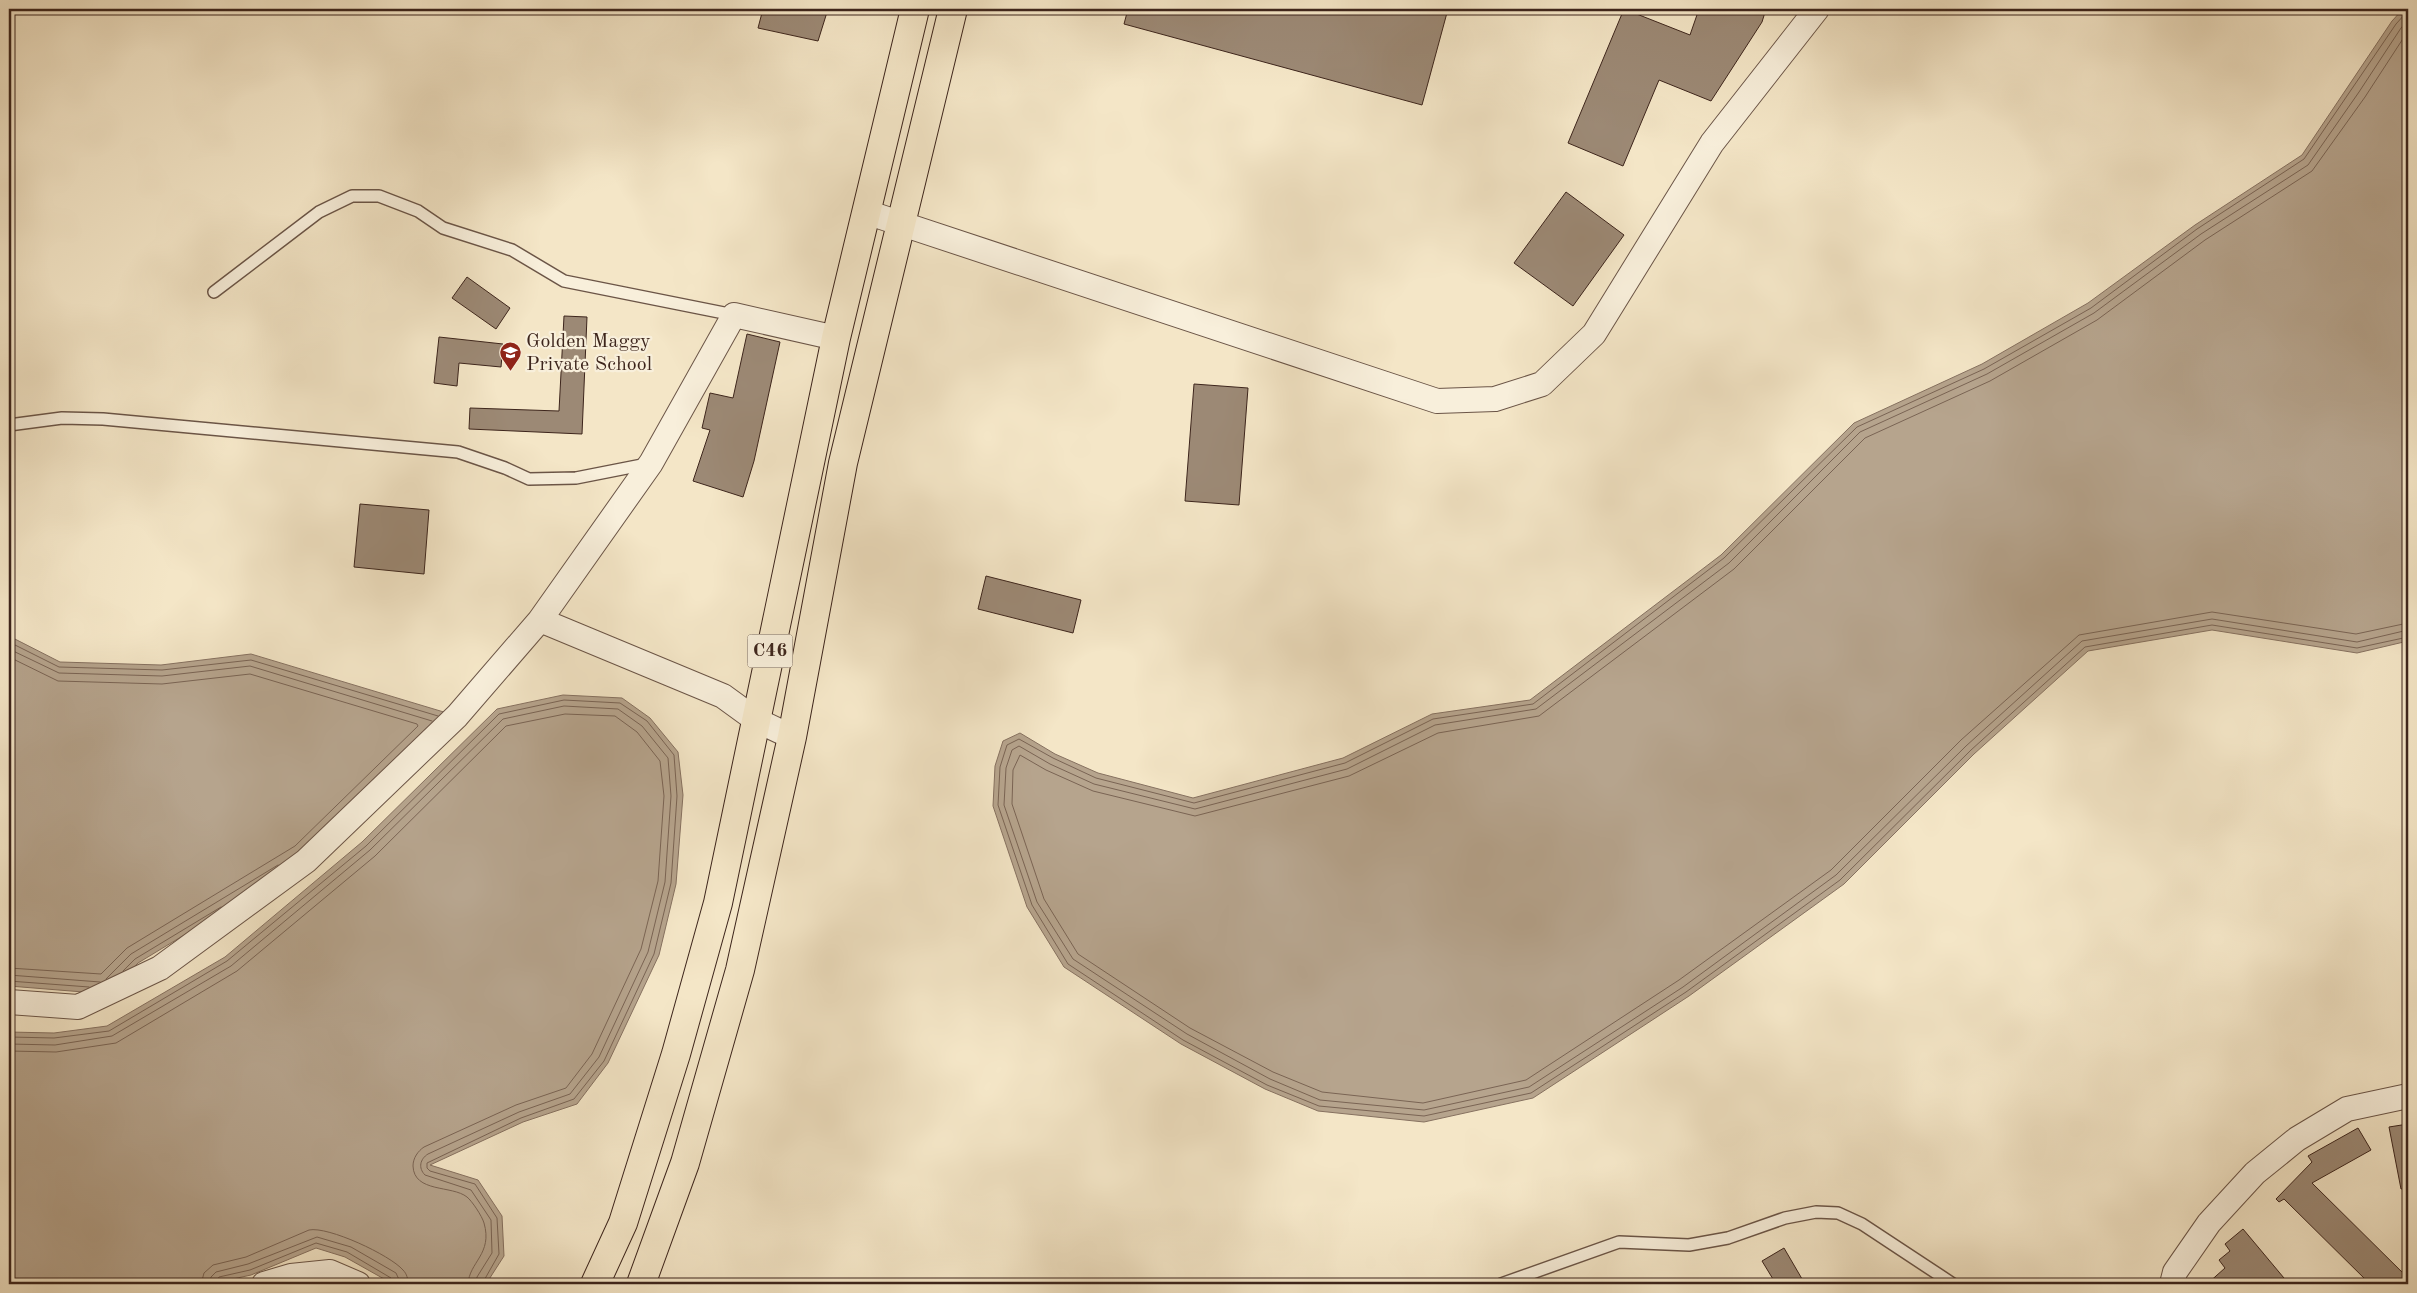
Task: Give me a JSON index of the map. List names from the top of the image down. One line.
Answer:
{"streets":{"main road":["C46"]},"places":{"school or university":["Golden Maggy Private School"]}}
